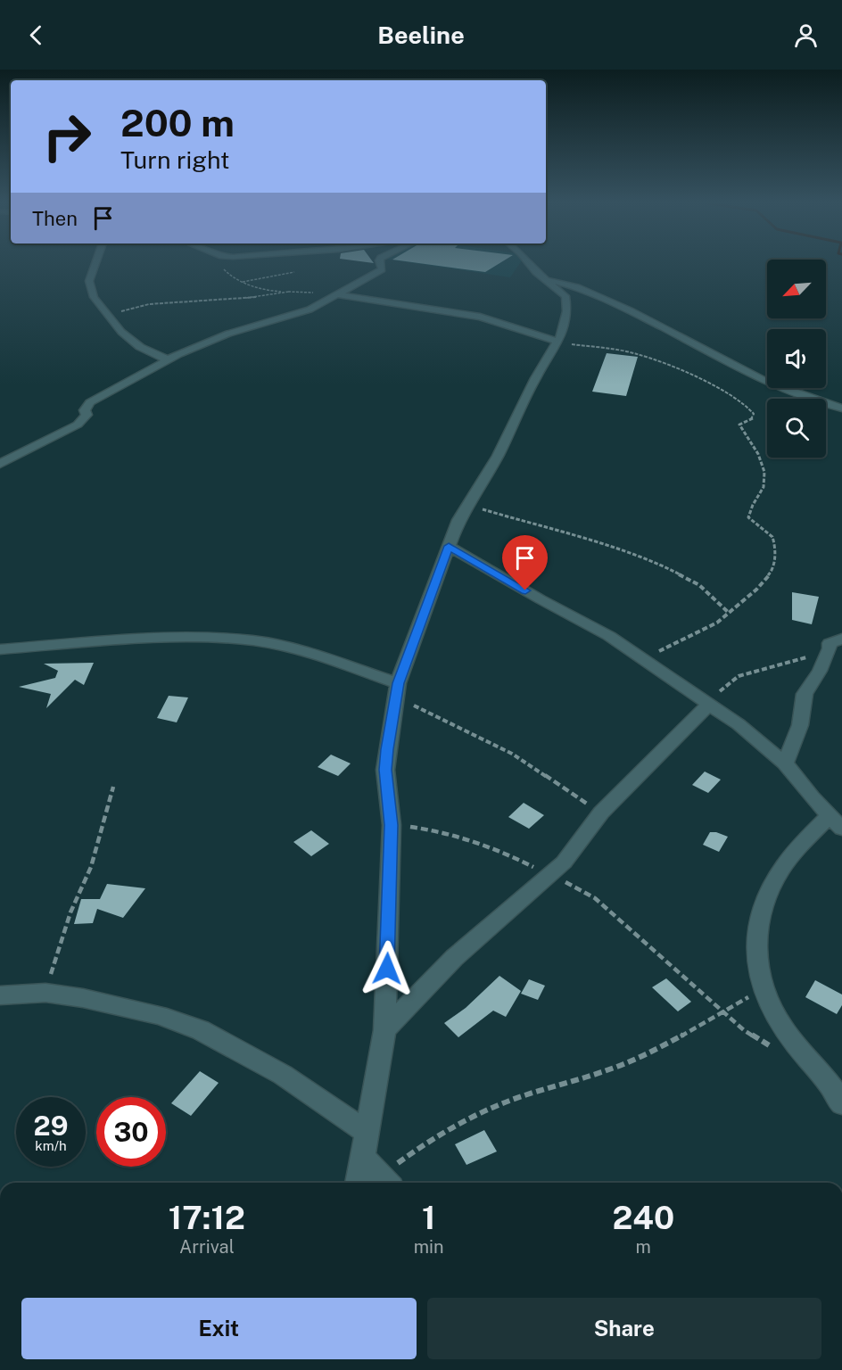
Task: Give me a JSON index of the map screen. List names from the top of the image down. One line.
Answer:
{"north":"bottom left","page":{"header":"Beeline","turn":["200 m","Turn right"],"then":"Then","speed":"29 km/h","limit":"30","eta":["17:12","Arrival","1","min","240","m"],"buttons":["Exit","Share"]}}
